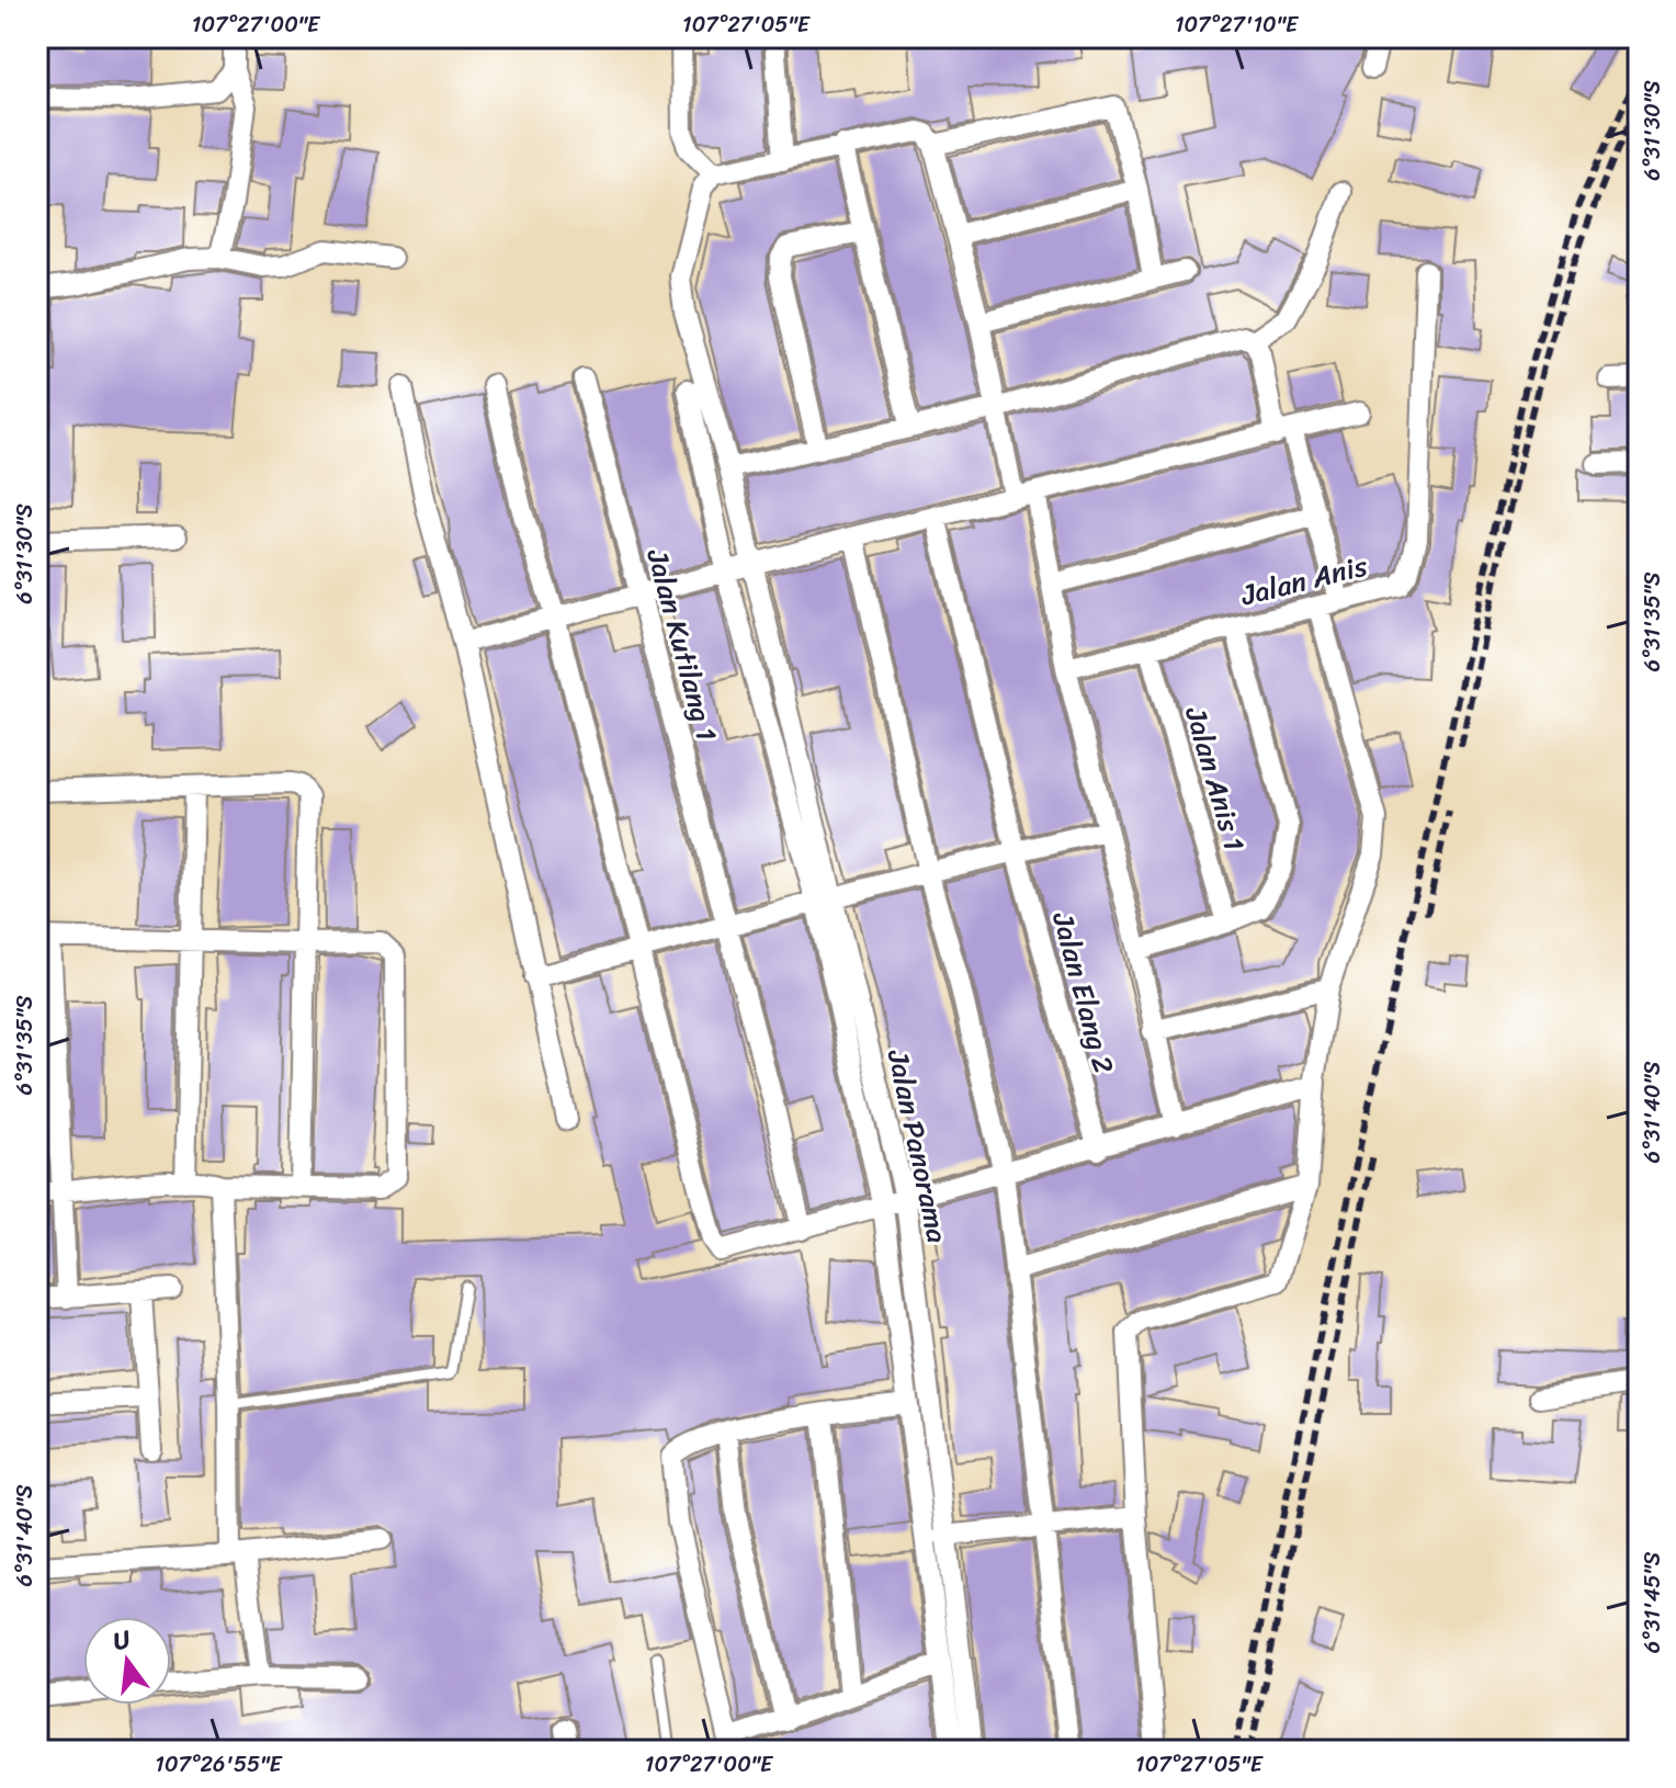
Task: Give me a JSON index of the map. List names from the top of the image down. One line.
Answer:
{"streets":{"street":["Jalan Anis","Jalan Kutilang 1","Jalan Anis 1","Jalan Elang 2","Jalan Panorama"]},"crossings":[["Jalan Anis","Jalan Anis 1"]],"north":"top","coordinates":["107°27'00\"E","107°27'05\"E","107°27'10\"E","6°31'30\"S","6°31'35\"S","6°31'40\"S","6°31'45\"S","107°26'55\"E"]}
